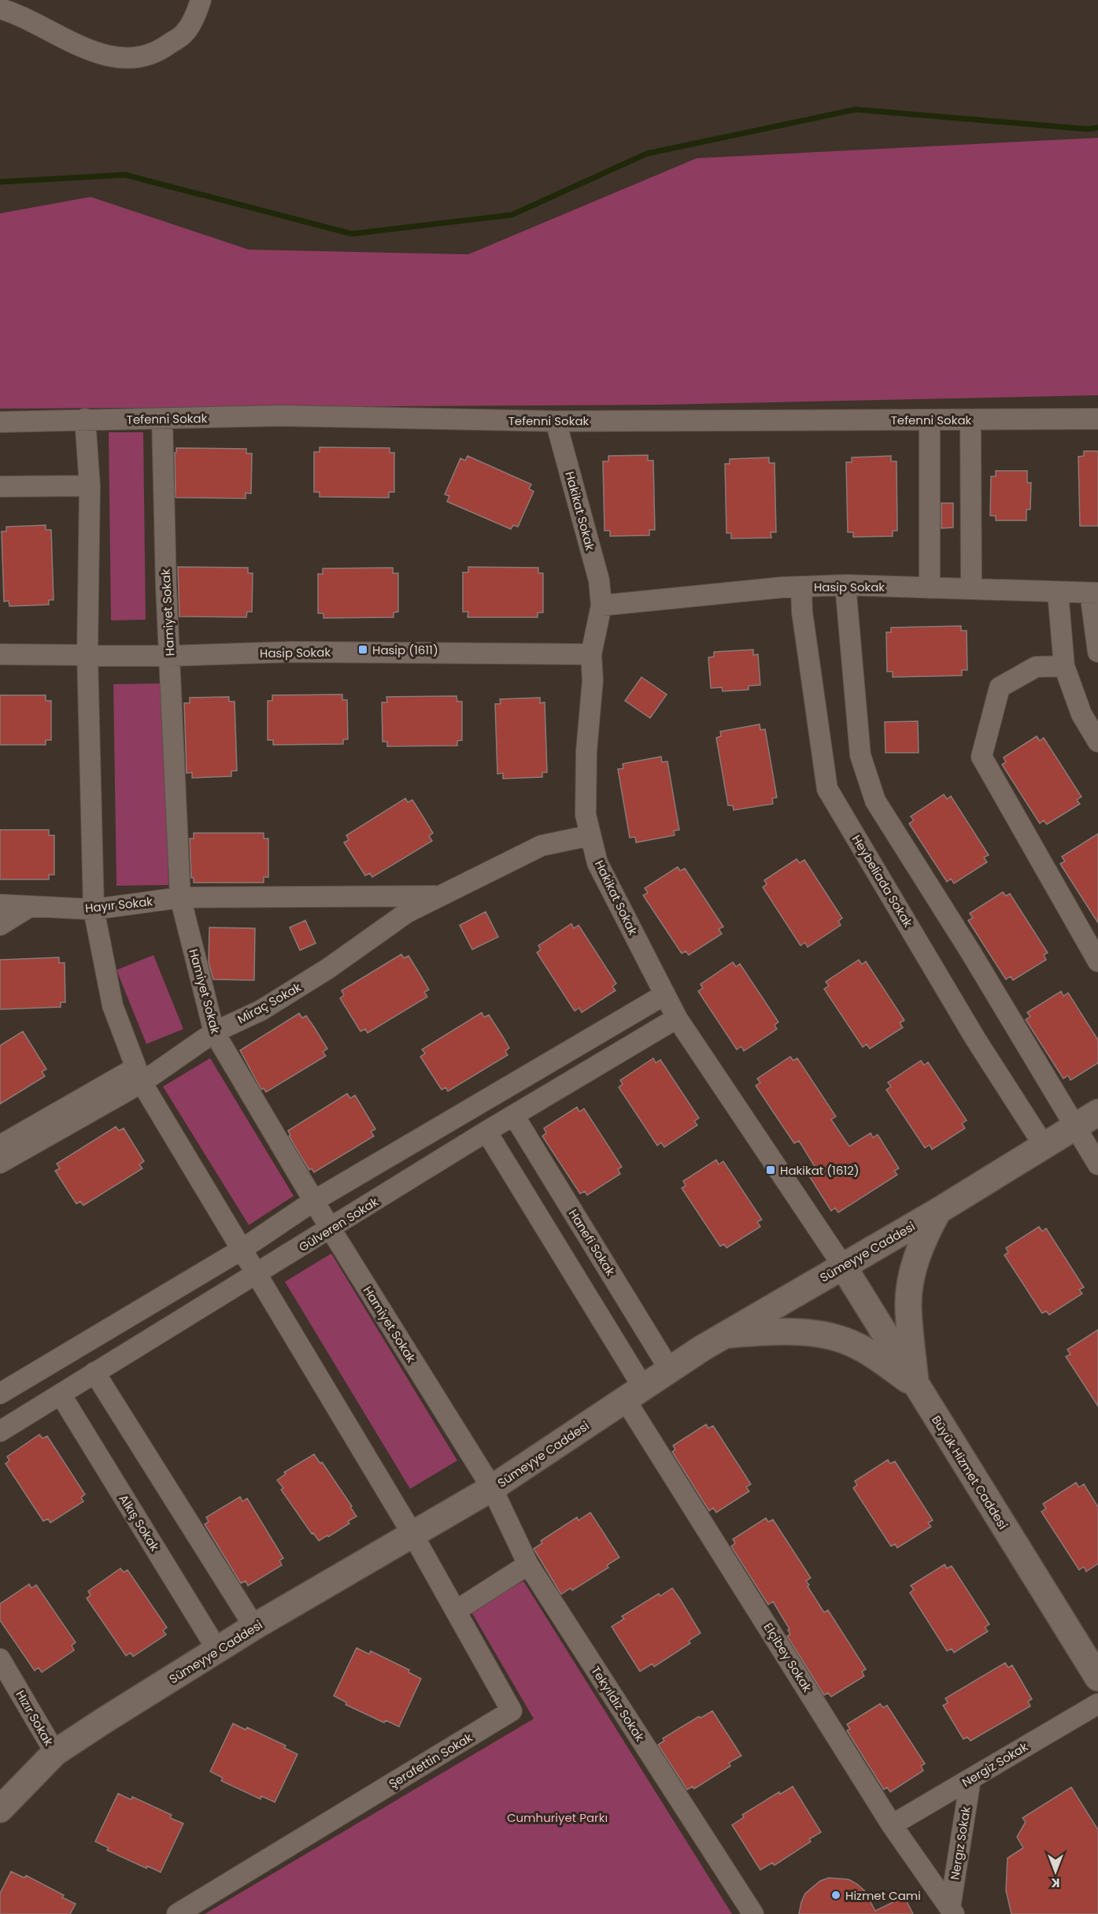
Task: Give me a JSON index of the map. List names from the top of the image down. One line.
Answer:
{"streets":{"street":["Tefenni Sokak","Hakikat Sokak","Hasip Sokak","Hamiyet Sokak","Heybeliada Sokak","Hayır Sokak","Miraç Sokak","Gülveren Sokak","Hanefi Sokak","Sümeyye Caddesi","Büyük Hizmet Caddesi","Alkış Sokak","Elçibey Sokak","Tekyıldız Sokak","Hızır Sokak","Şerafettin Sokak","Nergiz Sokak","Nergız Sokak"]},"crossings":[["Tefenni Sokak","Hakikat Sokak"],["Tefenni Sokak","Hamiyet Sokak"],["Tefenni Sokak","Şerafettin Sokak"],["Hakikat Sokak","Hasip Sokak"],["Hakikat Sokak","Miraç Sokak"],["Hakikat Sokak","Gülveren Sokak"],["Hakikat Sokak","Sümeyye Caddesi"],["Hakikat Sokak","Büyük Hizmet Caddesi"],["Hasip Sokak","Hamiyet Sokak"],["Hasip Sokak","Heybeliada Sokak"],["Hasip Sokak","Şerafettin Sokak"],["Hamiyet Sokak","Hayır Sokak"],["Hamiyet Sokak","Miraç Sokak"],["Hamiyet Sokak","Gülveren Sokak"],["Hamiyet Sokak","Sümeyye Caddesi"],["Hamiyet Sokak","Tekyıldız Sokak"],["Heybeliada Sokak","Sümeyye Caddesi"],["Hayır Sokak","Miraç Sokak"],["Hayır Sokak","Şerafettin Sokak"],["Miraç Sokak","Şerafettin Sokak"],["Gülveren Sokak","Hanefi Sokak"],["Gülveren Sokak","Alkış Sokak"],["Gülveren Sokak","Elçibey Sokak"],["Gülveren Sokak","Şerafettin Sokak"],["Hanefi Sokak","Sümeyye Caddesi"],["Sümeyye Caddesi","Büyük Hizmet Caddesi"],["Sümeyye Caddesi","Alkış Sokak"],["Sümeyye Caddesi","Elçibey Sokak"],["Sümeyye Caddesi","Tekyıldız Sokak"],["Sümeyye Caddesi","Hızır Sokak"],["Sümeyye Caddesi","Şerafettin Sokak"],["Elçibey Sokak","Nergiz Sokak"],["Elçibey Sokak","Nergız Sokak"],["Nergiz Sokak","Nergız Sokak"]],"parks":["Cumhuriyet Parkı"],"places":{"transit":["Hasip (1611)","Hakikat (1612)"],"other":["Hizmet Cami"]},"north":"bottom"}
